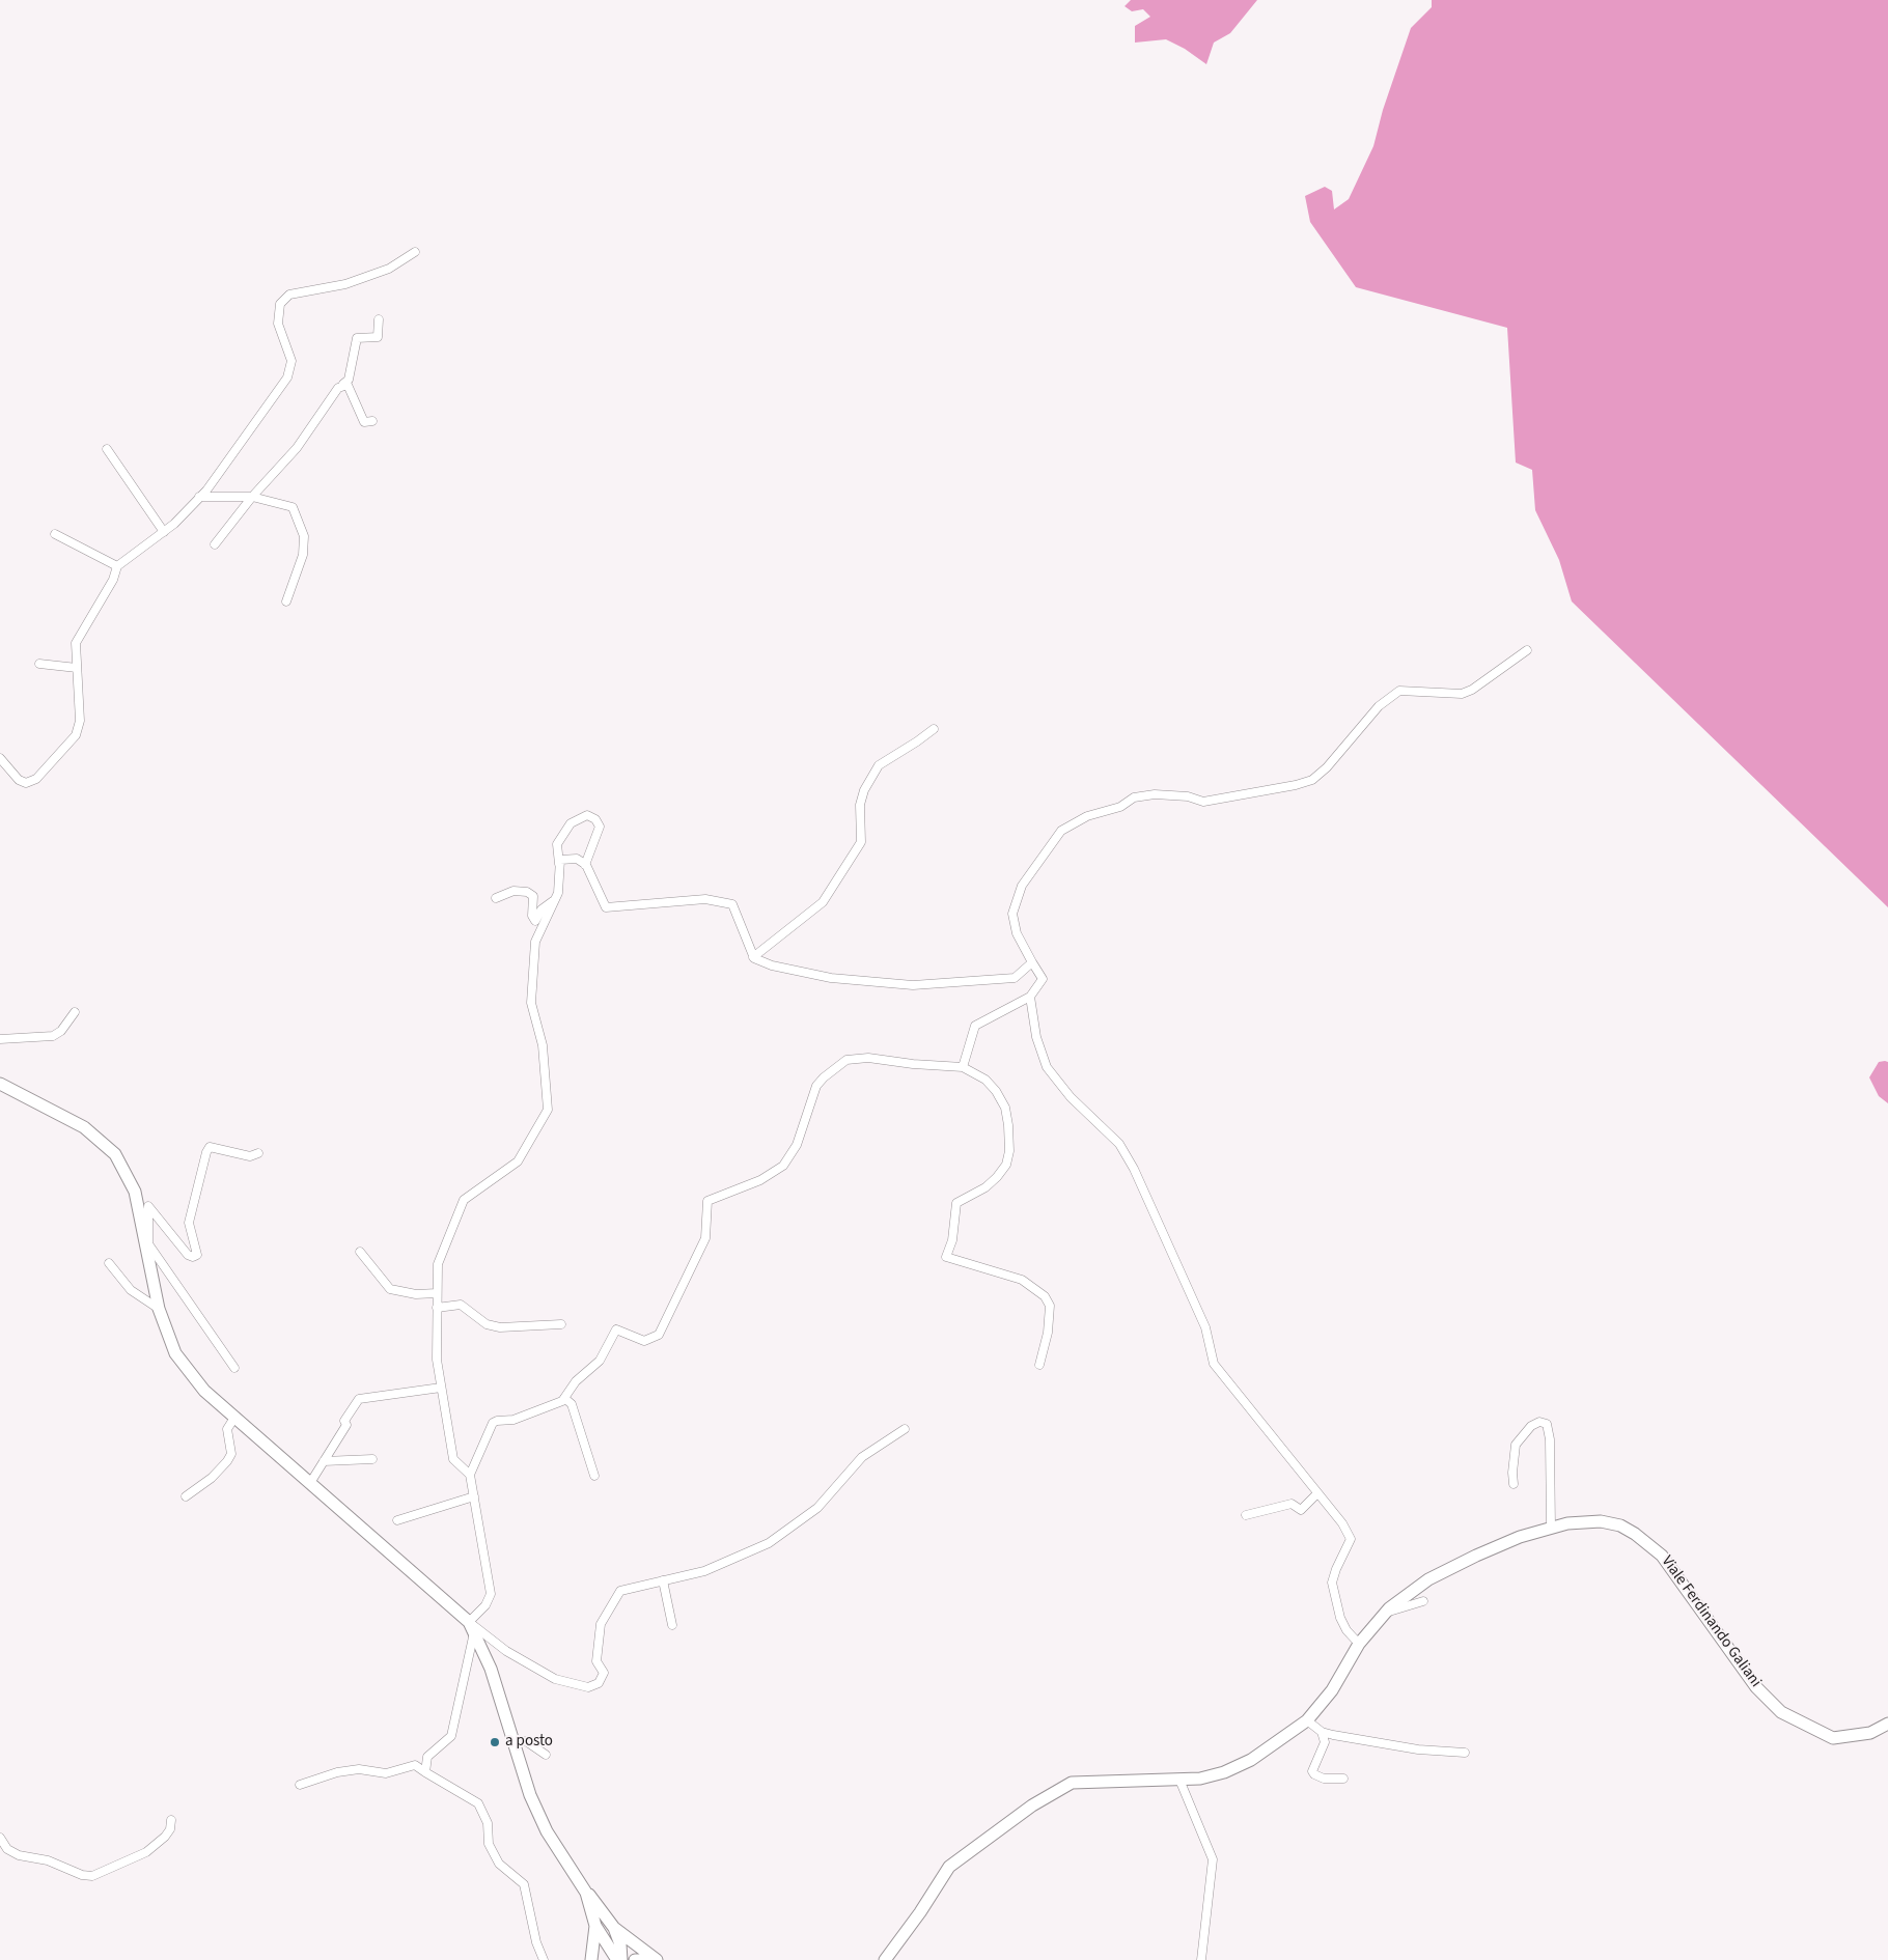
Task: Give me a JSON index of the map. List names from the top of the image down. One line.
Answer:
{"streets":{"main road":["Viale Ferdinando Galiani"]},"places":["a posto"]}
